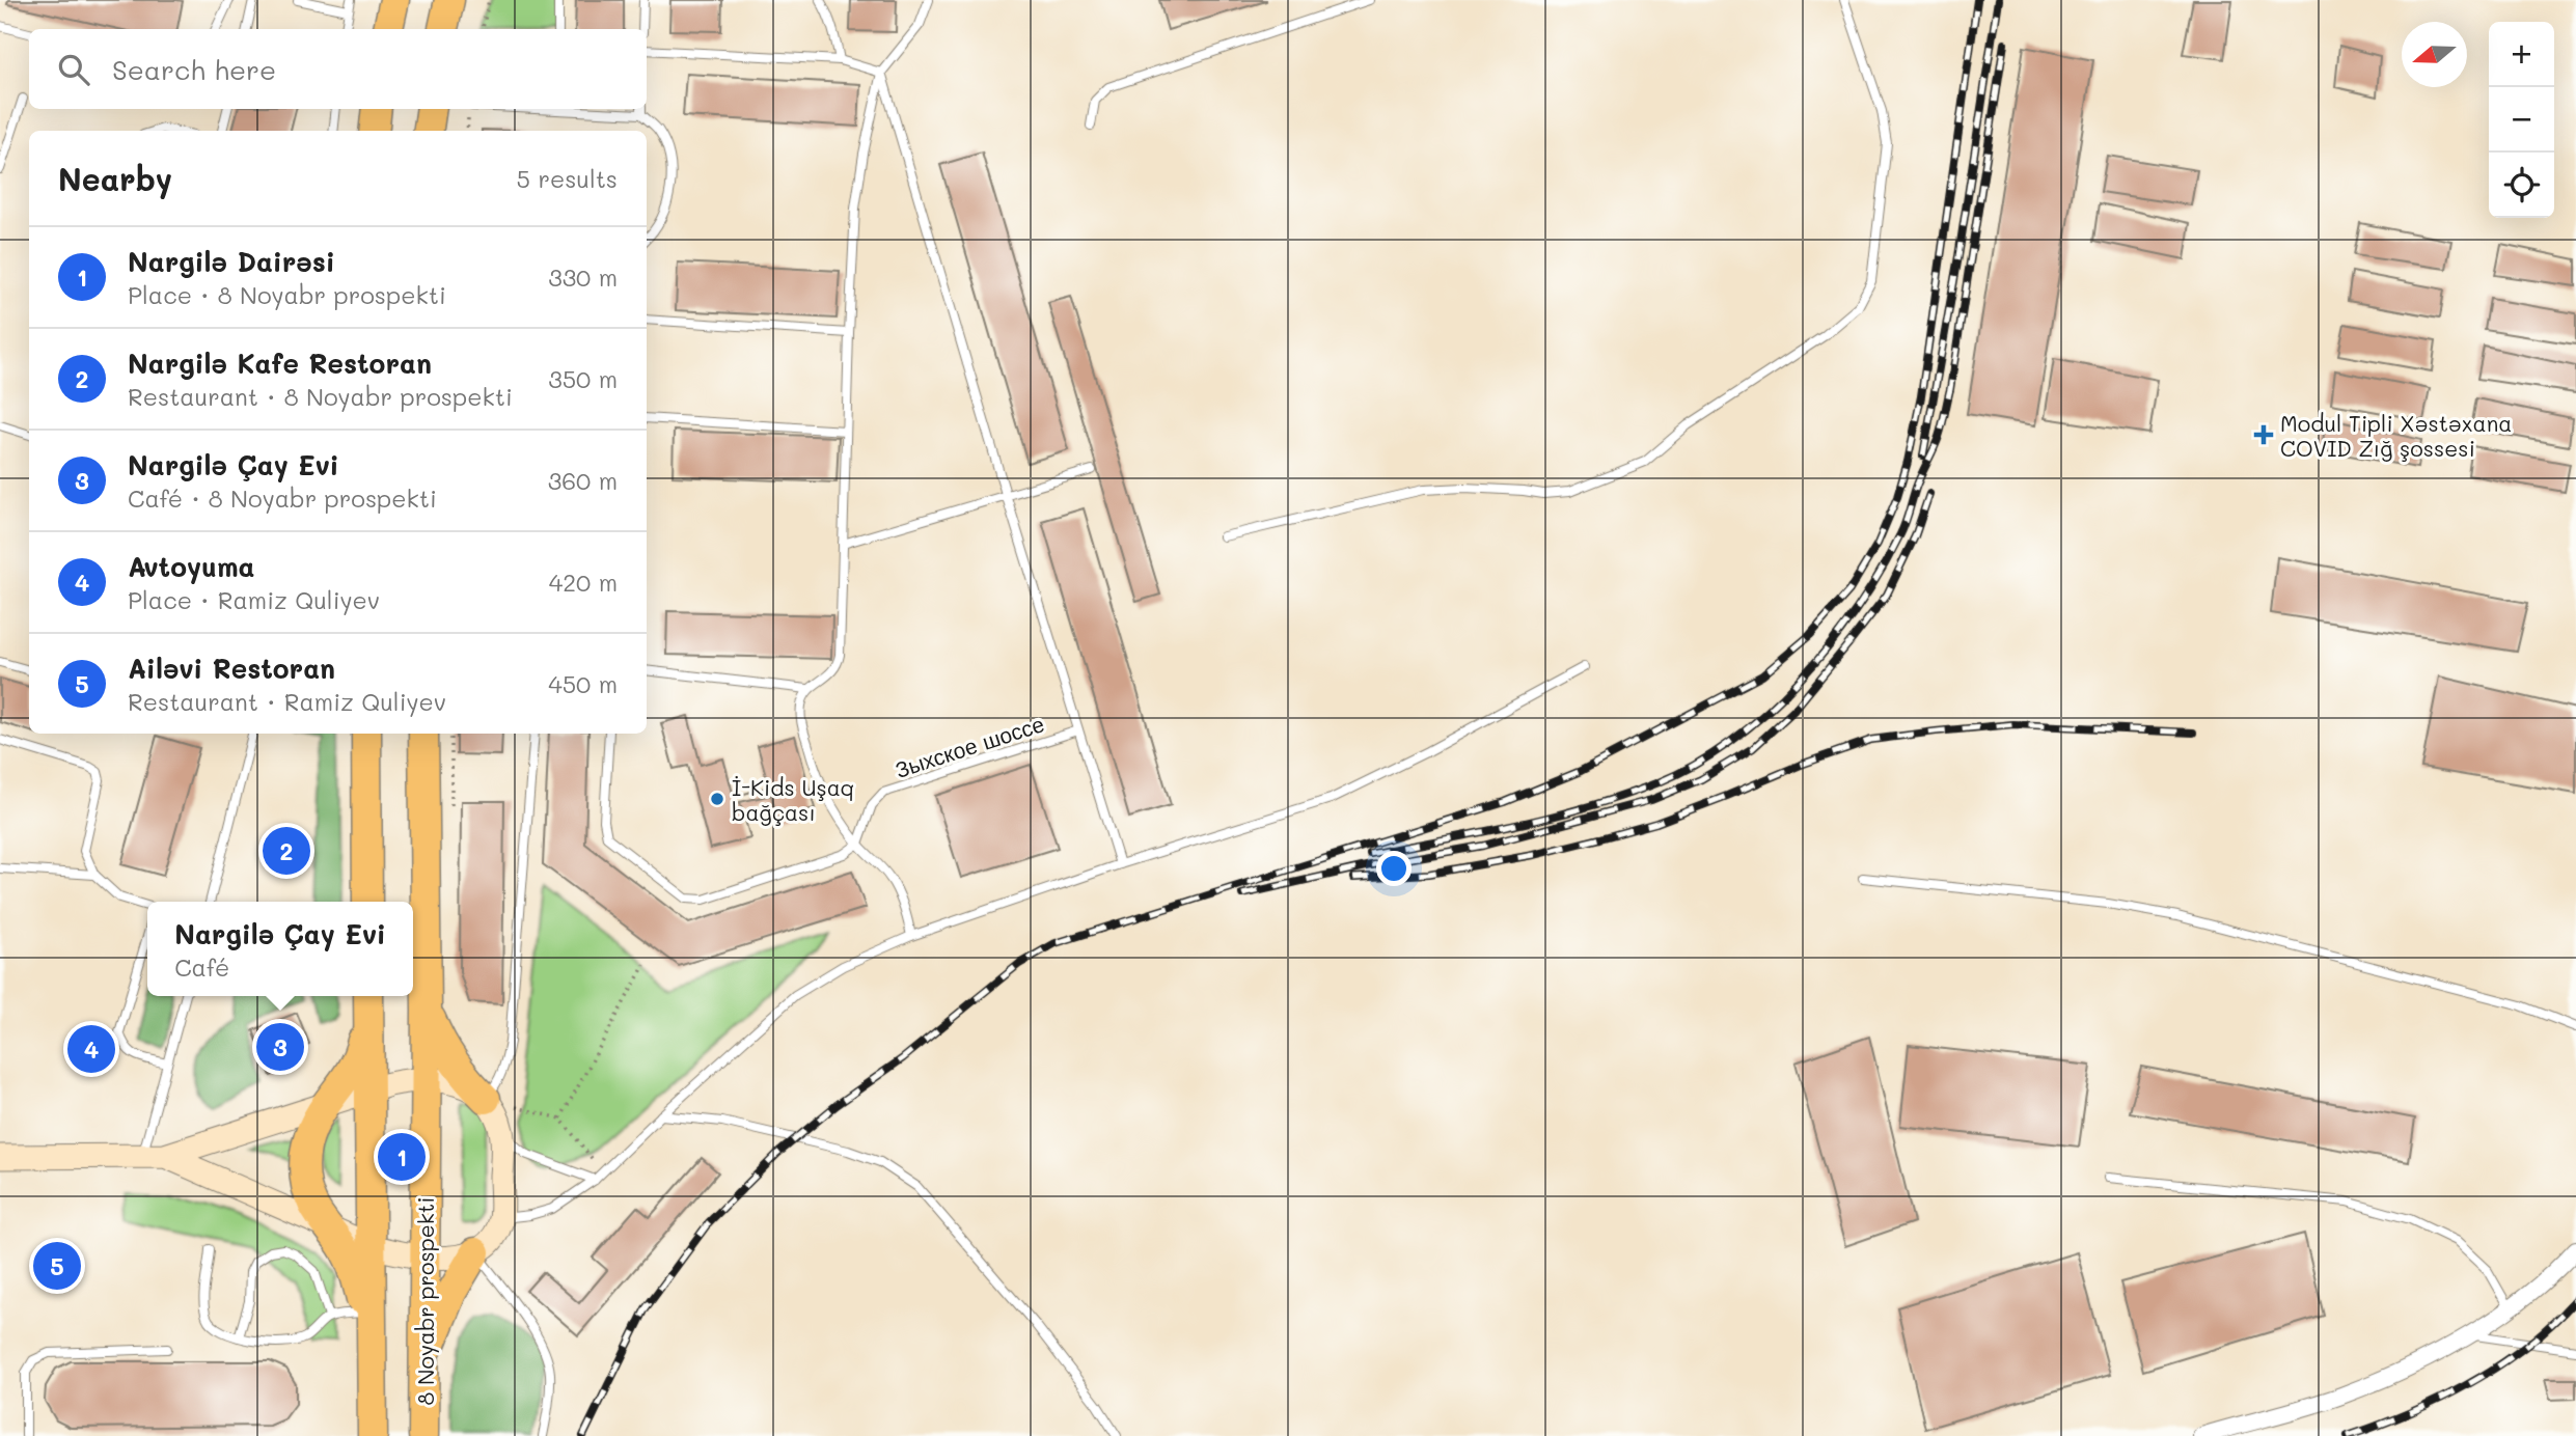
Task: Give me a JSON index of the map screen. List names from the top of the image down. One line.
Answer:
{"streets":{"highway":["8 Noyabr prospekti"],"lane":["Зыхское шоссе"]},"places":{"health":["Modul Tipli Xəstəxana COVID Zığ şossesi"],"other":["İ-Kids Uşaq bağçası"]},"north":"left","page":{"map_buttons":["+","−"],"search":"Search here","heading":["Nearby","5 results"],"list":[{"mark":"1","name":"Nargilə Dairəsi","note":"Place · 8 Noyabr prospekti","value":"330 m"},{"mark":"2","name":"Nargilə Kafe Restoran","note":"Restaurant · 8 Noyabr prospekti","value":"350 m"},{"mark":"3","name":"Nargilə Çay Evi","note":"Café · 8 Noyabr prospekti","value":"360 m"},{"mark":"4","name":"Avtoyuma","note":"Place · Ramiz Quliyev","value":"420 m"},{"mark":"5","name":"Ailəvi Restoran","note":"Restaurant · Ramiz Quliyev","value":"450 m"}],"pins":["2","3","4","1","5"],"popup":["Nargilə Çay Evi","Café"]}}
